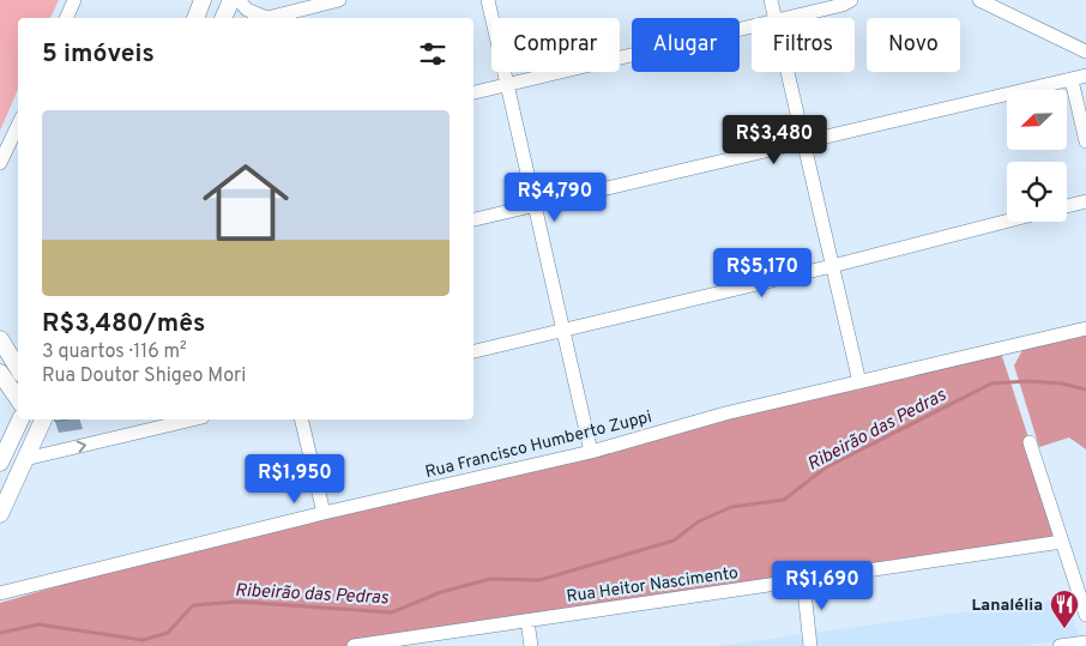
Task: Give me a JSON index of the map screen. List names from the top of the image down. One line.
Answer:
{"streets":{"street":["Rua Francisco Humberto Zuppi","Rua Heitor Nascimento"]},"water":["Ribeirão das Pedras"],"places":{"restaurant":["Lanalélia"]},"north":"bottom left","page":{"chip":["Comprar","Alugar","Filtros","Novo"],"heading":"5 imóveis","list":[{"name":"R$3,480/mês","note":"3 quartos · 116 m² · Rua Doutor Shigeo Mori"}],"price":["R$3,480","R$4,790","R$5,170","R$1,950","R$1,690"]}}
